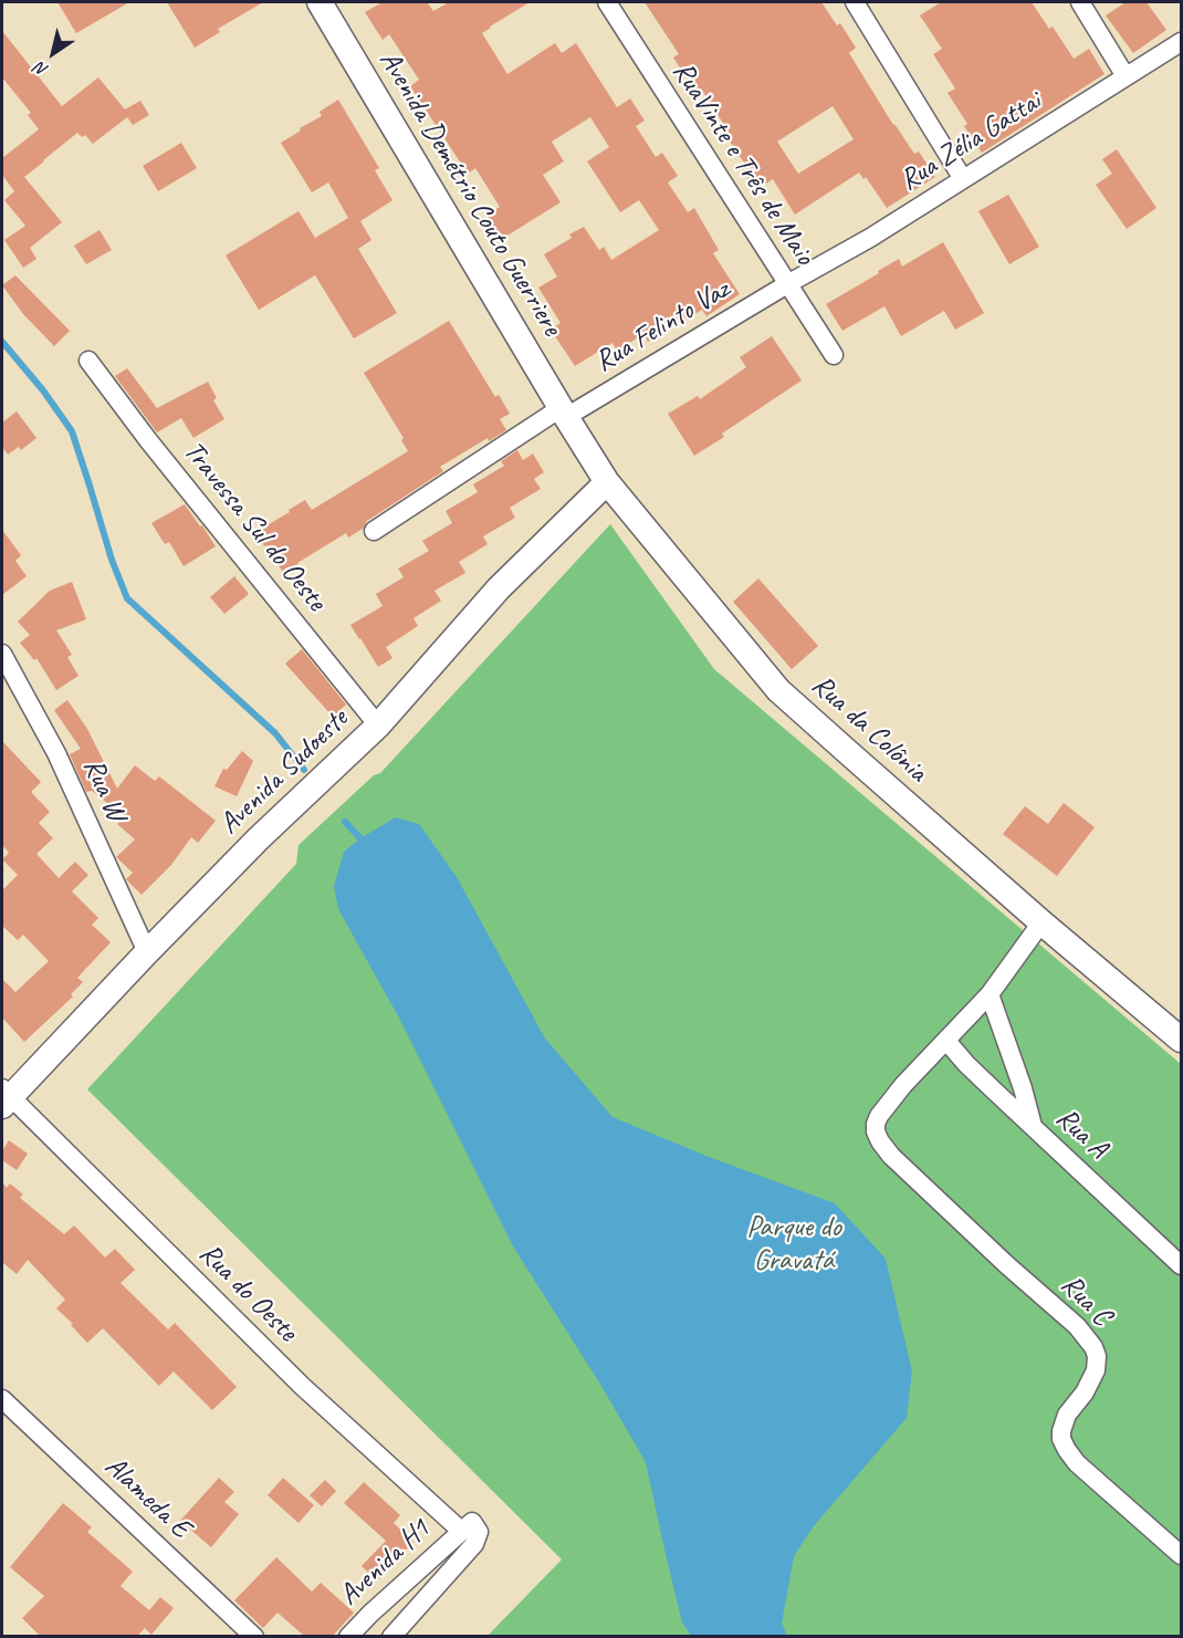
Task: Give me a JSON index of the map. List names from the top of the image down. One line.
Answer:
{"streets":{"main road":["Avenida Demétrio Couto Guerriere","Rua da Colônia","Avenida Sudoeste"],"street":["Rua Zélia Gattai","RuaVinte e Três de Maio","Rua Felinto Vaz","Travessa Sul do Oeste","Rua W","Rua A","Rua do Oeste","Rua C","Alameda E","Avenida H1"]},"crossings":[["Rua Zélia Gattai","RuaVinte e Três de Maio"],["Rua Zélia Gattai","Rua Felinto Vaz"],["RuaVinte e Três de Maio","Rua Felinto Vaz"],["Avenida Demétrio Couto Guerriere","Rua Felinto Vaz"],["Avenida Demétrio Couto Guerriere","Rua da Colônia"],["Rua Felinto Vaz","Rua da Colônia"],["Travessa Sul do Oeste","Avenida Sudoeste"],["Rua da Colônia","Avenida Sudoeste"],["Avenida Sudoeste","Rua W"],["Avenida Sudoeste","Rua do Oeste"],["Rua A","Rua C"],["Rua do Oeste","Avenida H1"]],"parks":["Parque do Gravatá"],"north":"bottom left"}
